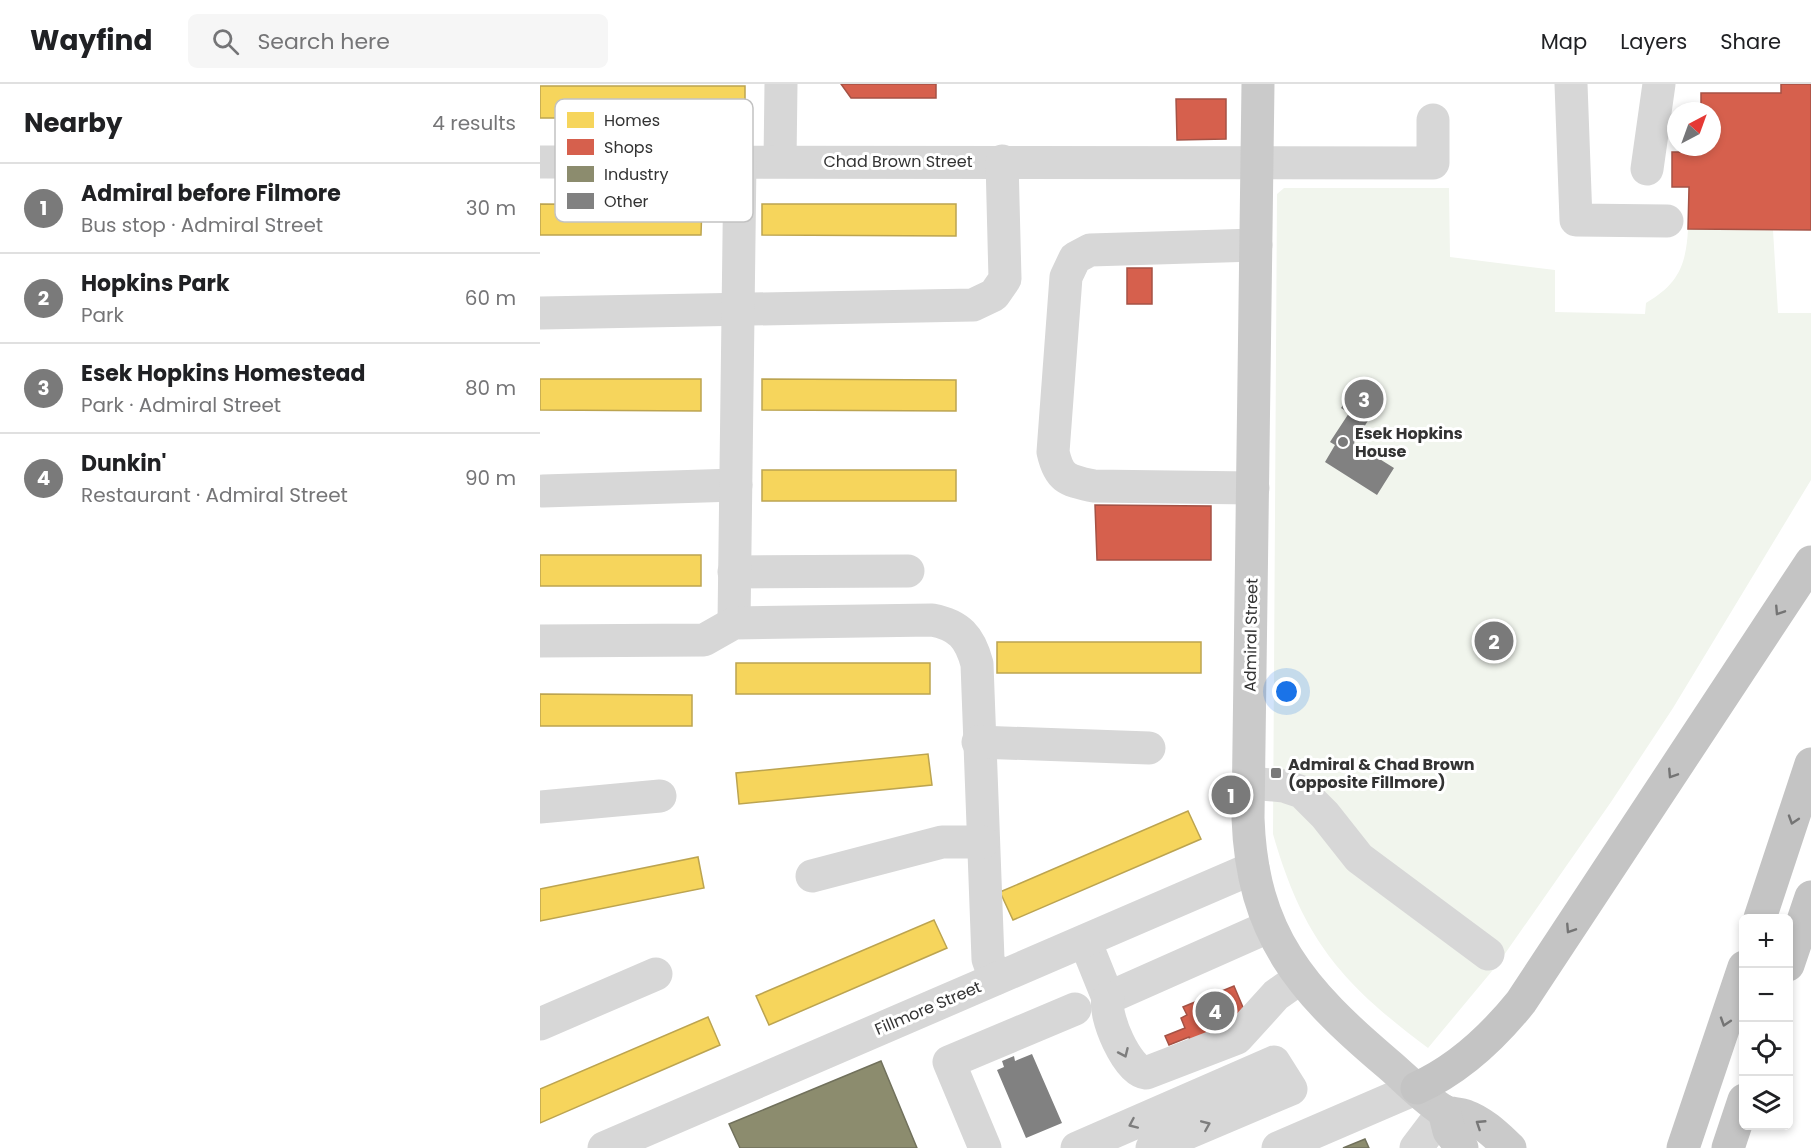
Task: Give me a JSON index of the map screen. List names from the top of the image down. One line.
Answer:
{"streets":{"main road":["Admiral Street"],"street":["Chad Brown Street","Fillmore Street"]},"crossings":[["Chad Brown Street","Admiral Street"],["Admiral Street","Fillmore Street"]],"places":{"other":["Esek Hopkins House"],"transit":["Admiral & Chad Brown (opposite Fillmore)"]},"legend":["Homes","Shops","Industry","Other"],"north":"top right","page":{"header":"Wayfind","search":"Search here","nav":["Map","Layers","Share"],"heading":["Nearby","4 results"],"list":[{"mark":"1","name":"Admiral before Filmore","note":"Bus stop · Admiral Street","value":"30 m"},{"mark":"2","name":"Hopkins Park","note":"Park","value":"60 m"},{"mark":"3","name":"Esek Hopkins Homestead","note":"Park · Admiral Street","value":"80 m"},{"mark":"4","name":"Dunkin'","note":"Restaurant · Admiral Street","value":"90 m"}],"pins":["3","2","1","4"],"map_buttons":["+","−"]}}
